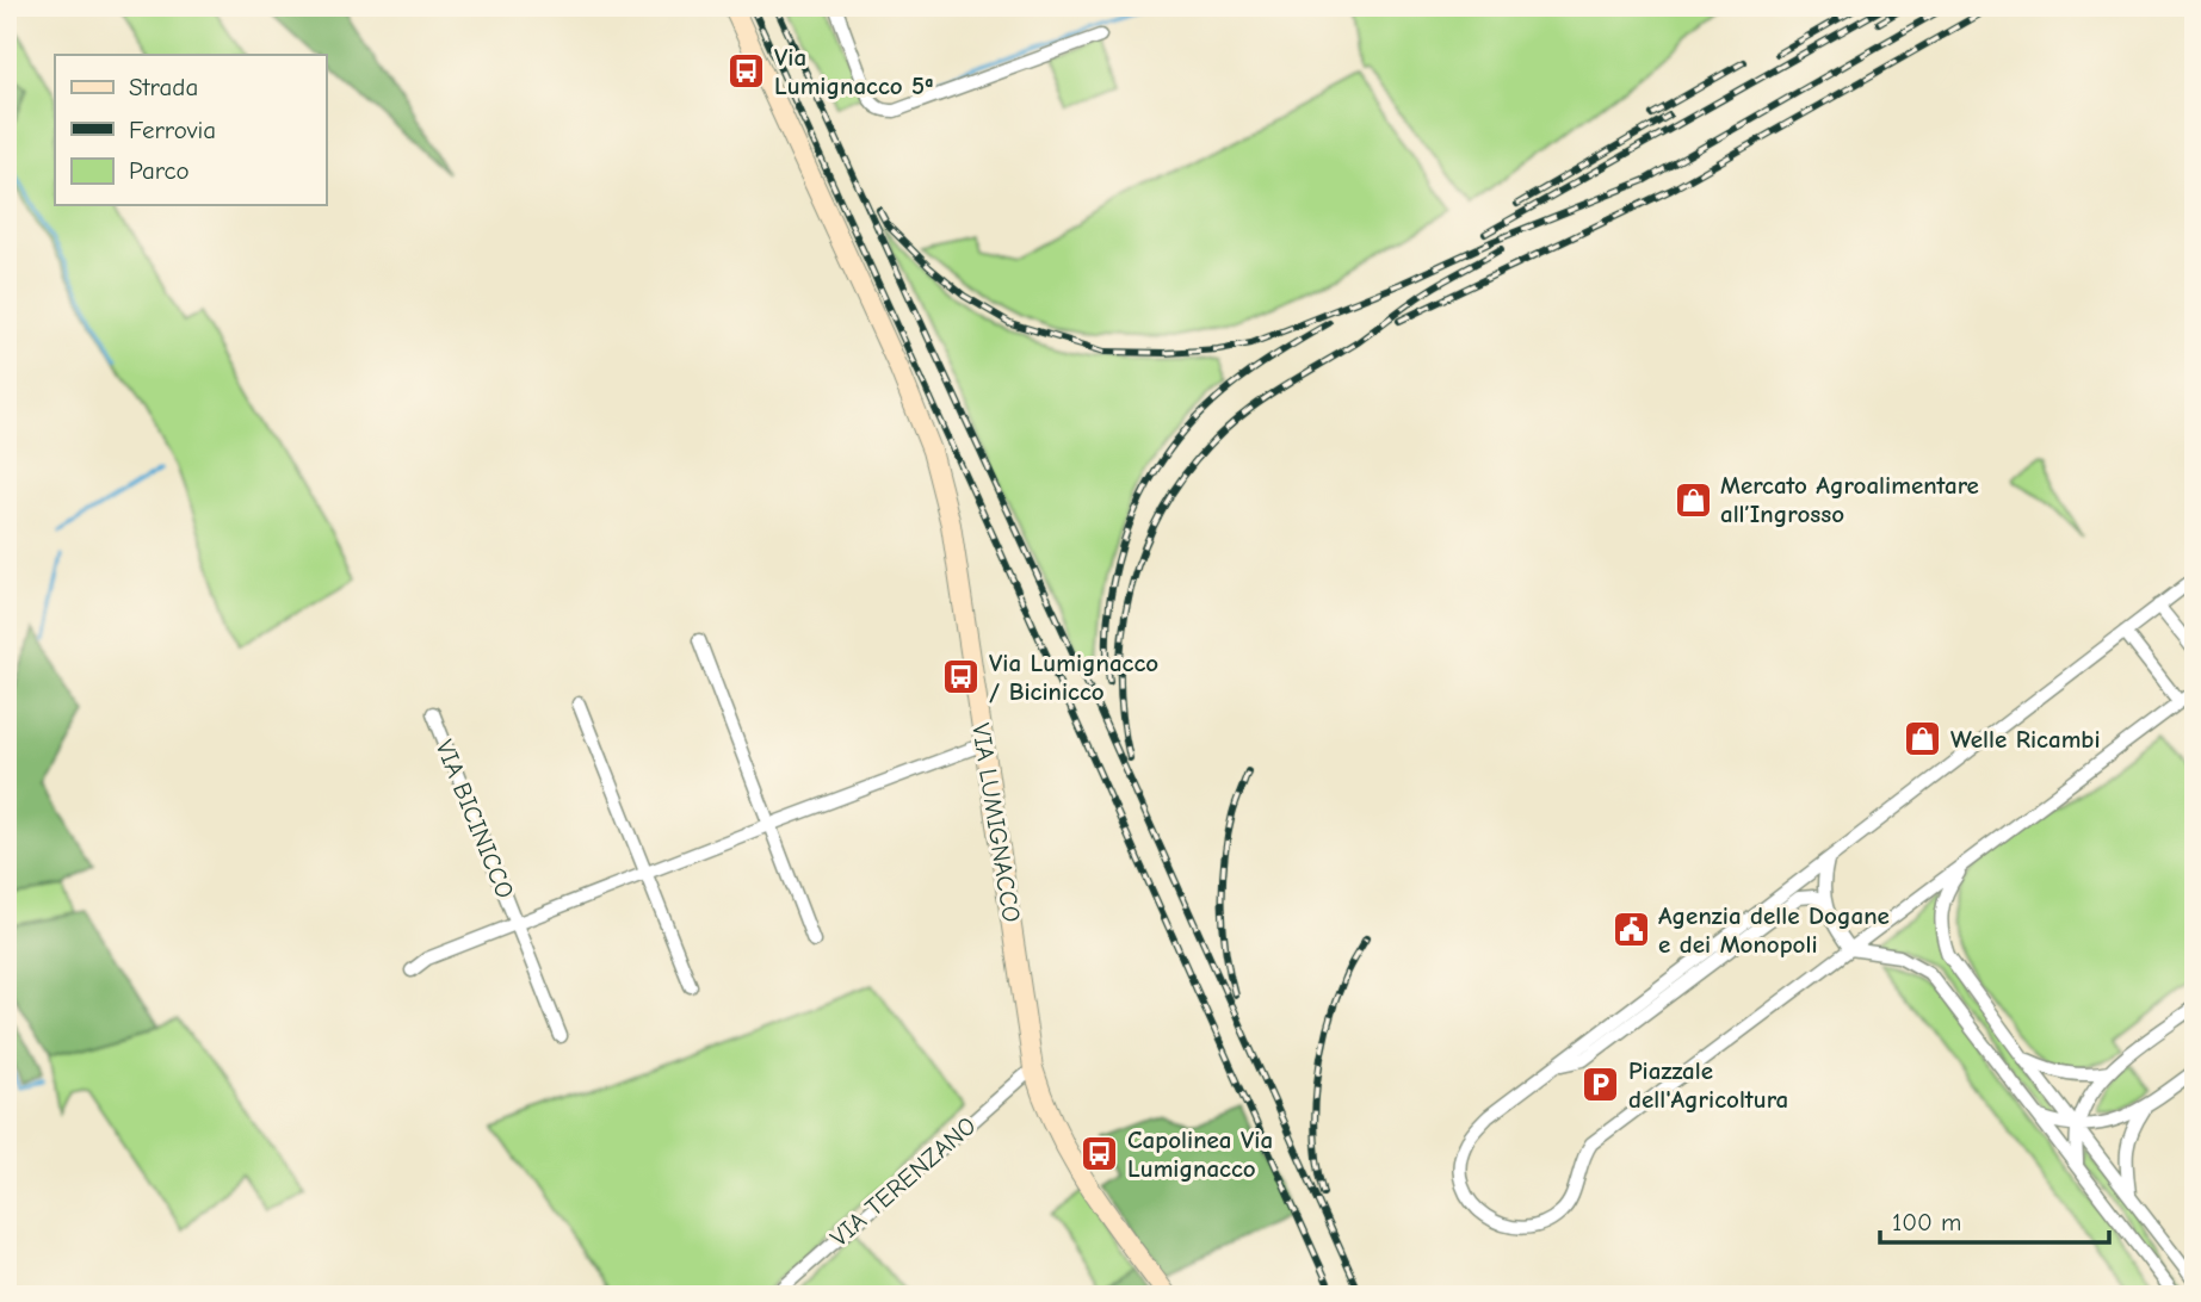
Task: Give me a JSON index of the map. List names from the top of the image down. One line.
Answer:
{"streets":{"main road":["VIA LUMIGNACCO"],"street":["VIA BICINICCO","VIA TERENZANO"]},"crossings":[["VIA BICINICCO","VIA LUMIGNACCO"],["VIA LUMIGNACCO","VIA TERENZANO"]],"places":{"bus stop":["Via Lumignacco 5ª","Via Lumignacco / Bicinicco","Capolinea Via Lumignacco"],"shop":["Mercato Agroalimentare all’Ingrosso","Welle Ricambi"],"public building":["Agenzia delle Dogane e dei Monopoli"],"parking":["Piazzale dell'Agricoltura"]},"legend":["Strada","Ferrovia","Parco"],"scale_bar":"100 m"}
